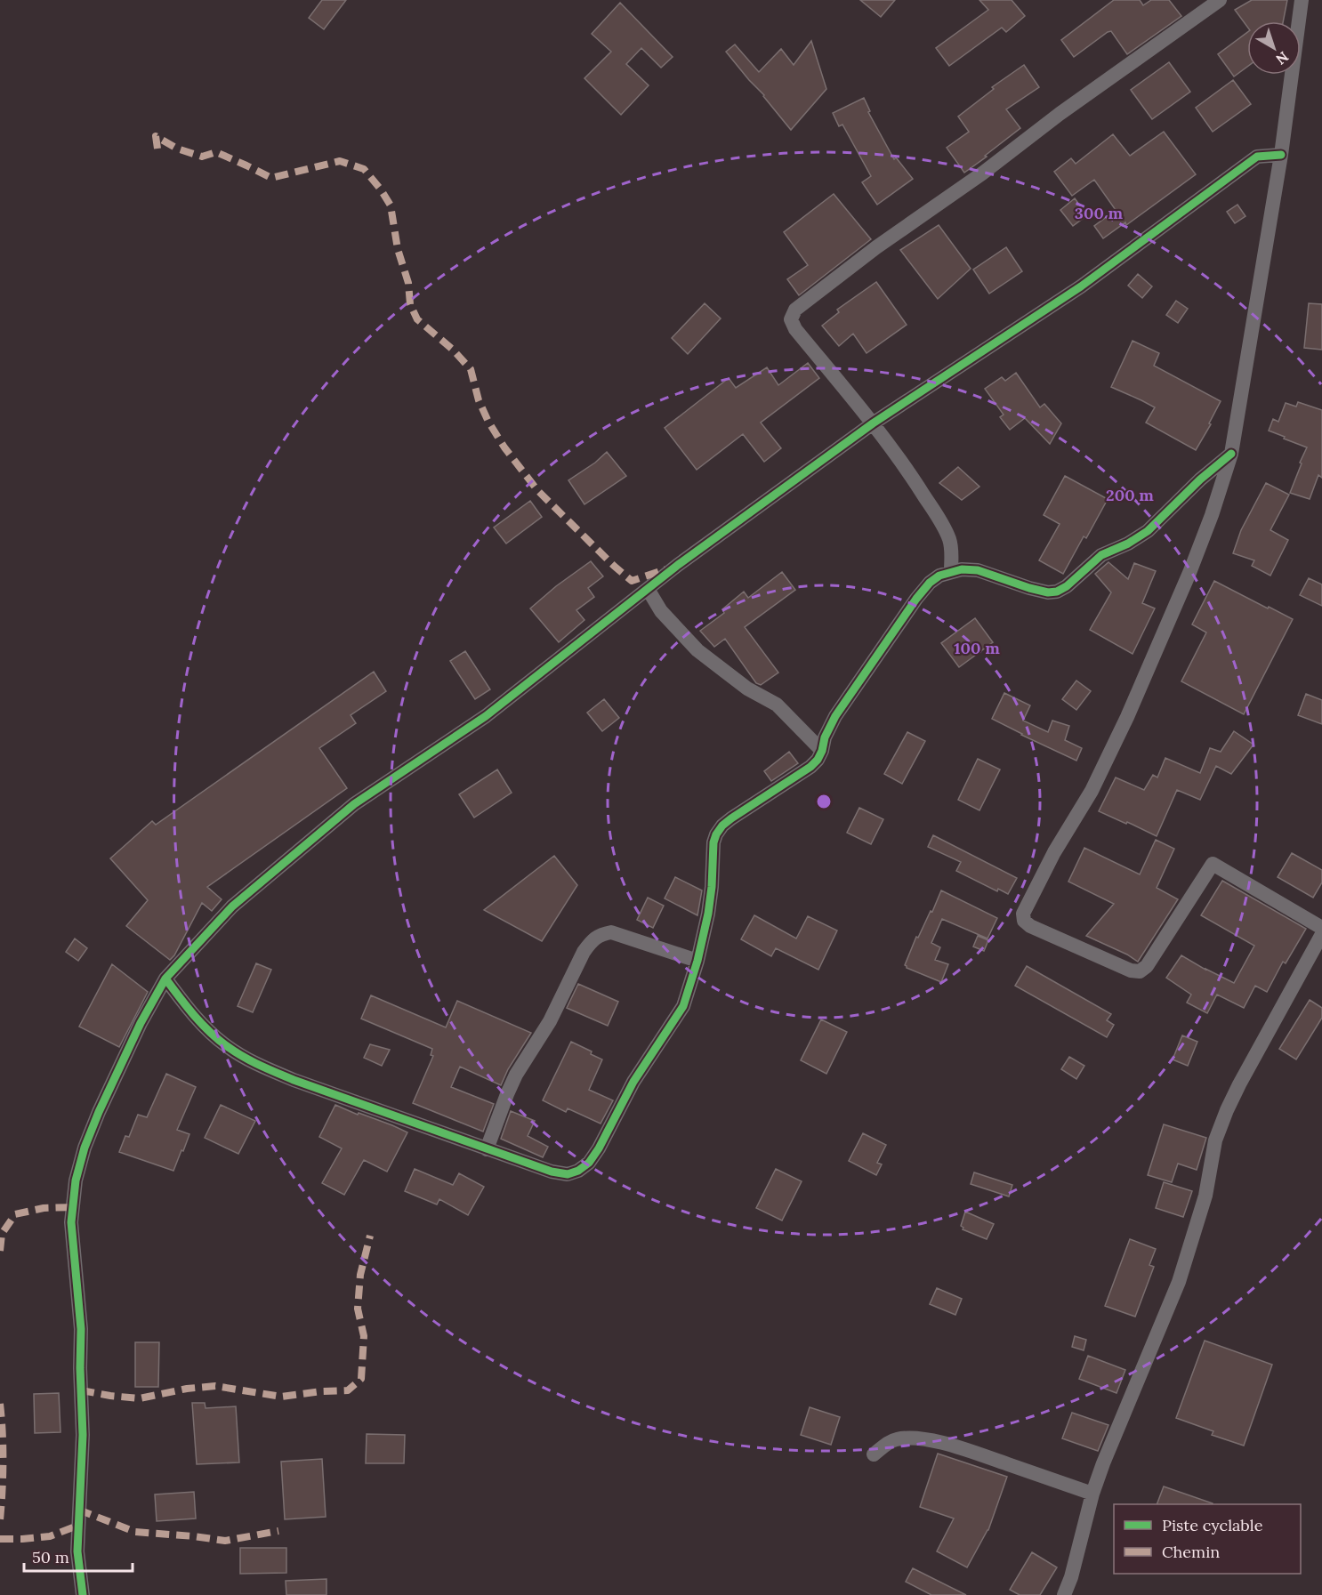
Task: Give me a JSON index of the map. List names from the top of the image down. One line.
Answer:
{"legend":["Piste cyclable","Chemin"],"scale_bar":"50 m","north":"bottom right","rings":["300 m","200 m","100 m"]}
